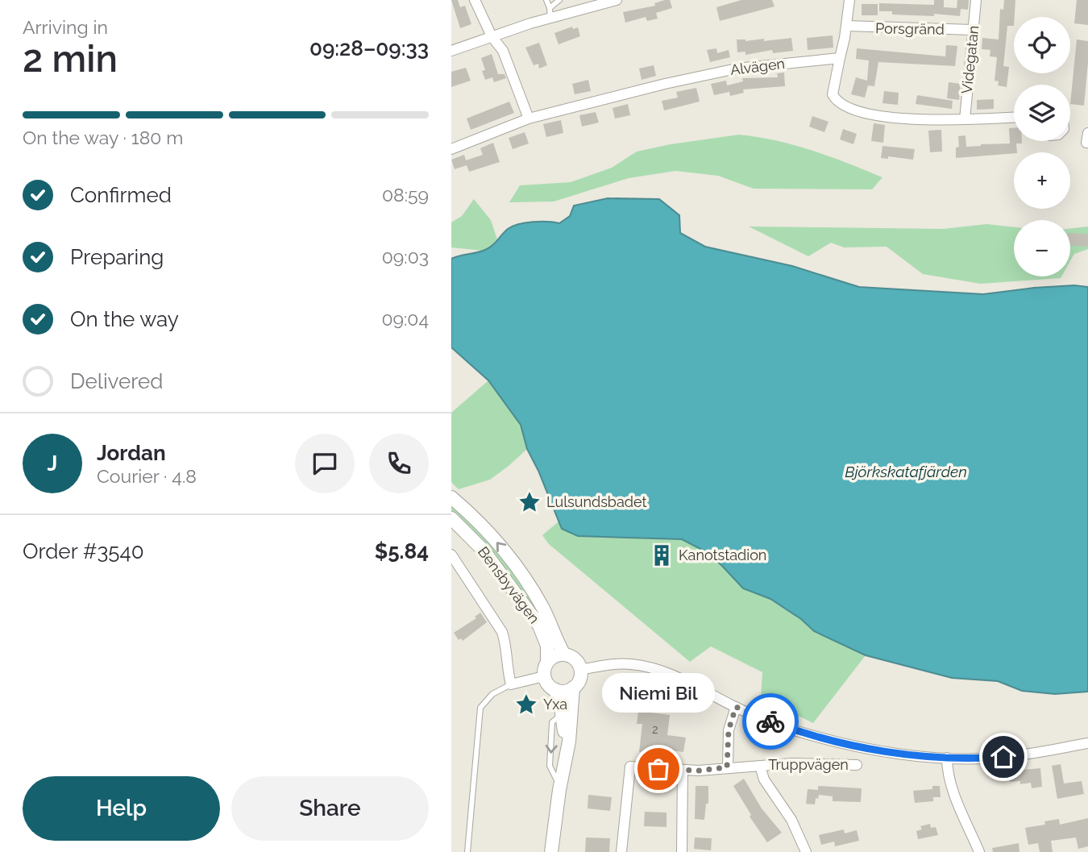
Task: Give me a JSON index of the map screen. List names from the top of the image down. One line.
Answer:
{"streets":{"main road":["Bensbyvägen"],"street":["Porsgränd","Videgatan","Alvägen","Truppvägen"]},"crossings":[["Porsgränd","Videgatan"]],"water":["Björkskatafjärden"],"places":{"place":["Lulsundsbadet","Yxa"],"building":["Kanotstadion"],"other":["Niemi Bil"]},"house_numbers":["2"],"page":{"heading":["2 min","Arriving in","09:28–09:33"],"panel":["Jordan","Courier · 4.8","Order #3540","$5.84"],"map_buttons":["+","−"],"bar":"On the way · 180 m","list":[["Confirmed","08:59"],["Preparing","09:03"],["On the way","09:04"],"Delivered"],"round":"J","bubble":"Niemi Bil","buttons":["Help","Share"]}}
